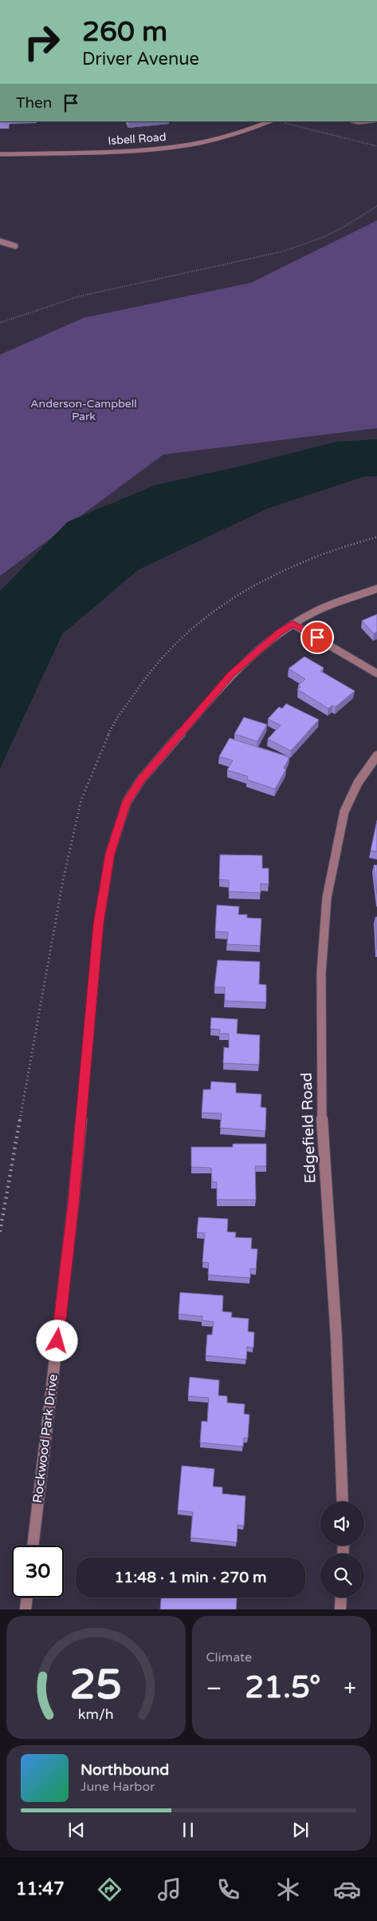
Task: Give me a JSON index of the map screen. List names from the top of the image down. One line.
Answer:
{"streets":{"street":["Isbell Road","Edgefield Road","Rockwood Park Drive"]},"parks":["Anderson-Campbell Park"],"page":{"turn":["260 m","Driver Avenue"],"then":"Then","limit":"30","trip":"11:48 · 1 min · 270 m","tile":"Climate","heat":["−","21.5°","+"],"song":["Northbound","June Harbor"],"tabs":"11:47","gauge":["25","km/h"]}}
